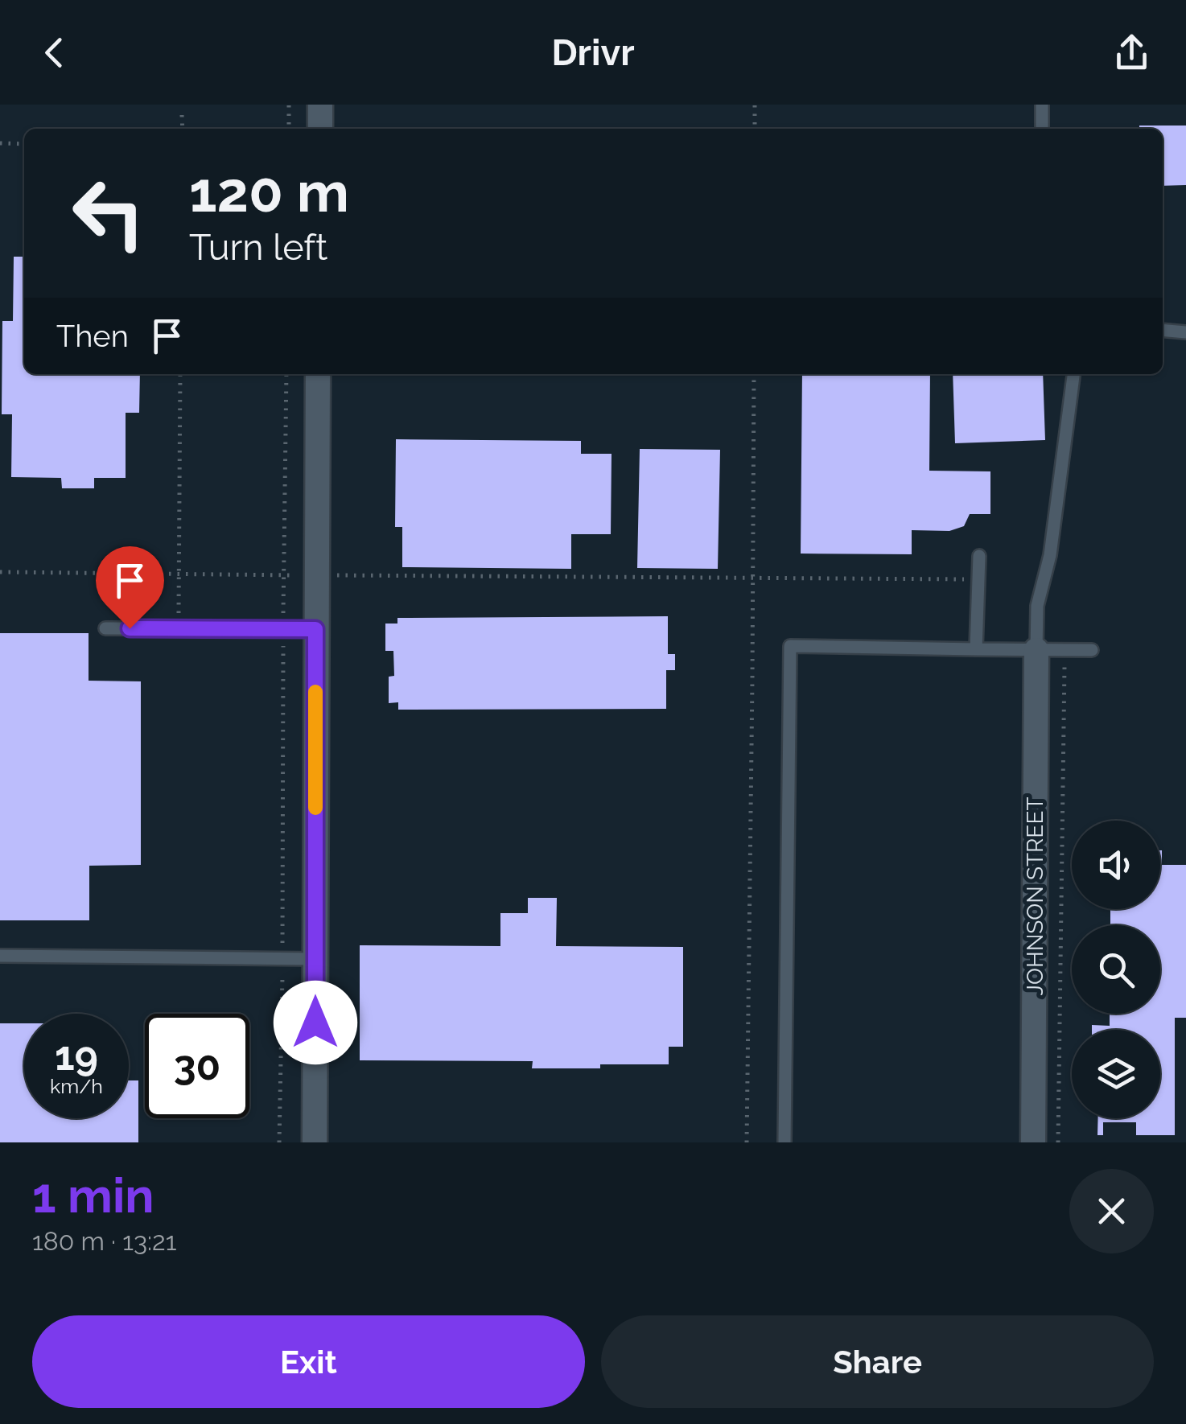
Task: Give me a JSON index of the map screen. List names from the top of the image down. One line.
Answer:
{"streets":{"street":["JOHNSON STREET"]},"page":{"header":"Drivr","turn":["120 m","Turn left"],"then":"Then","speed":"19 km/h","limit":"30","heading":["1 min","180 m · 13:21"],"buttons":["Exit","Share"]}}
